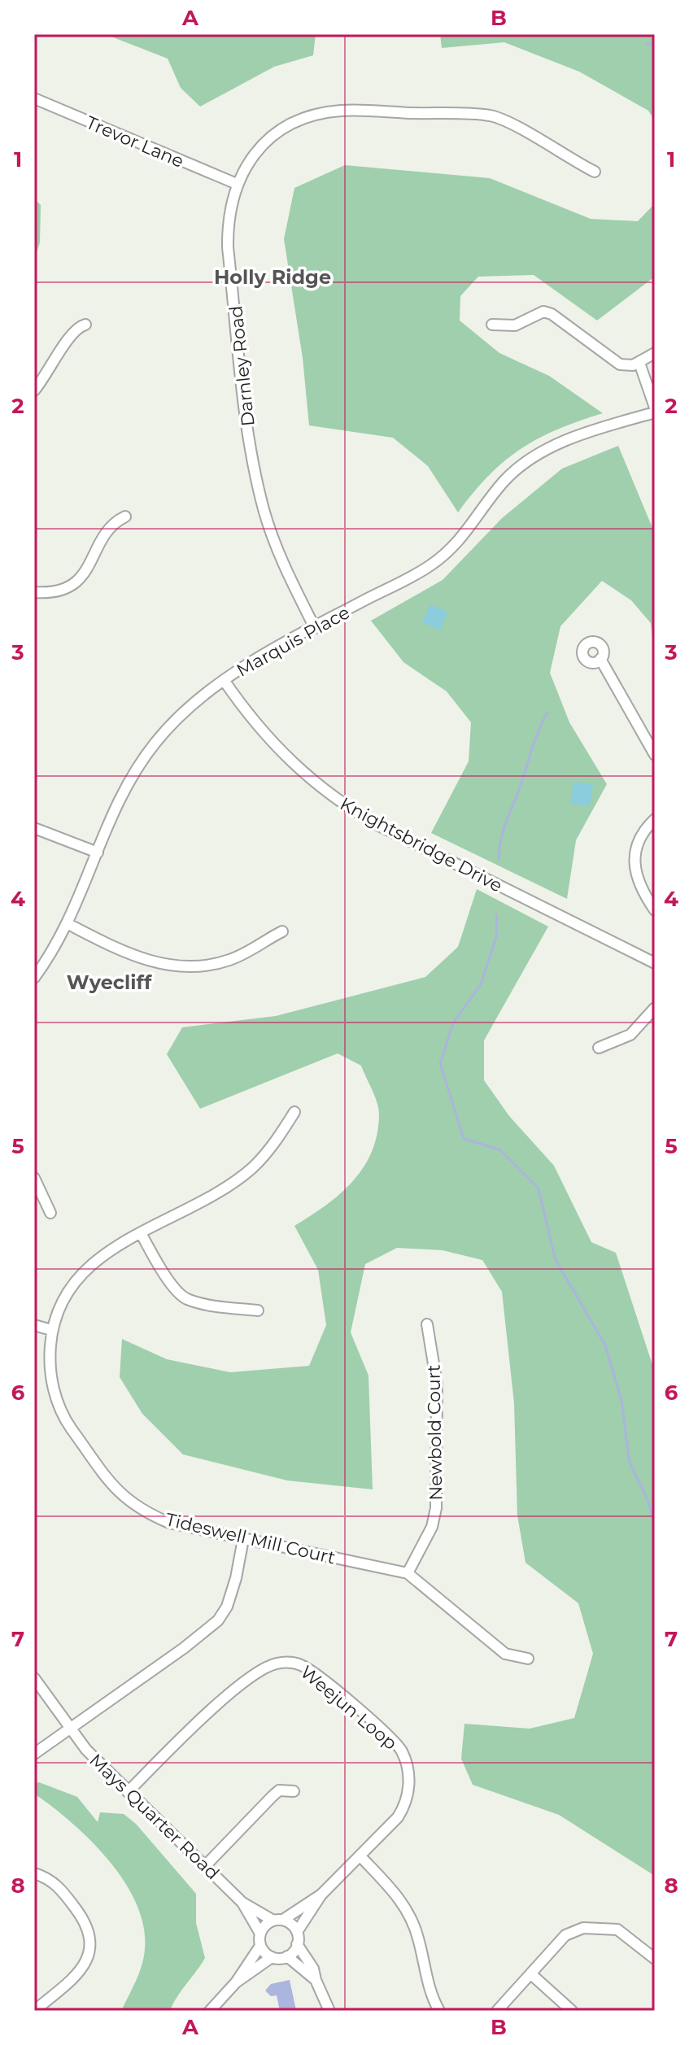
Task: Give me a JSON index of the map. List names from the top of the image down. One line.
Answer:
{"streets":{"street":["Trevor Lane","Darnley Road","Marquis Place","Knightsbridge Drive","Newbold Court","Tideswell Mill Court","Weejun Loop","Mays Quarter Road"]},"crossings":[["Trevor Lane","Darnley Road"],["Darnley Road","Marquis Place"],["Marquis Place","Knightsbridge Drive"],["Newbold Court","Tideswell Mill Court"],["Weejun Loop","Mays Quarter Road"]],"districts":["Holly Ridge","Wyecliff"],"grid":{"columns":["A","B"],"rows":["1","2","3","4","5","6","7","8"]}}
